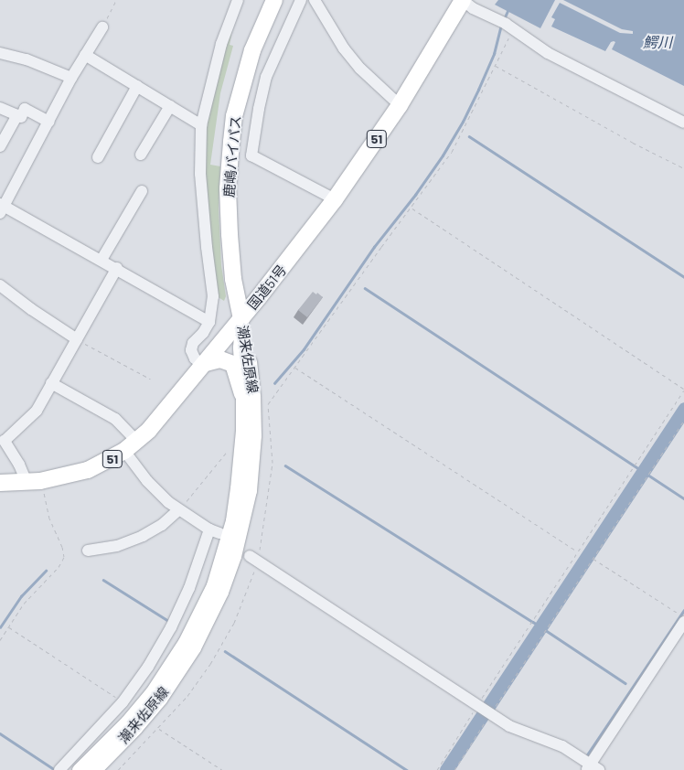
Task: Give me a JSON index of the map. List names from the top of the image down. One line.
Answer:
{"streets":{"highway":["51","鹿嶋バイパス","国道51号"],"main road":["潮来佐原線"]},"crossings":[["鹿嶋バイパス","国道51号"],["鹿嶋バイパス","潮来佐原線"],["国道51号","潮来佐原線"]],"water":["鰐川"]}
